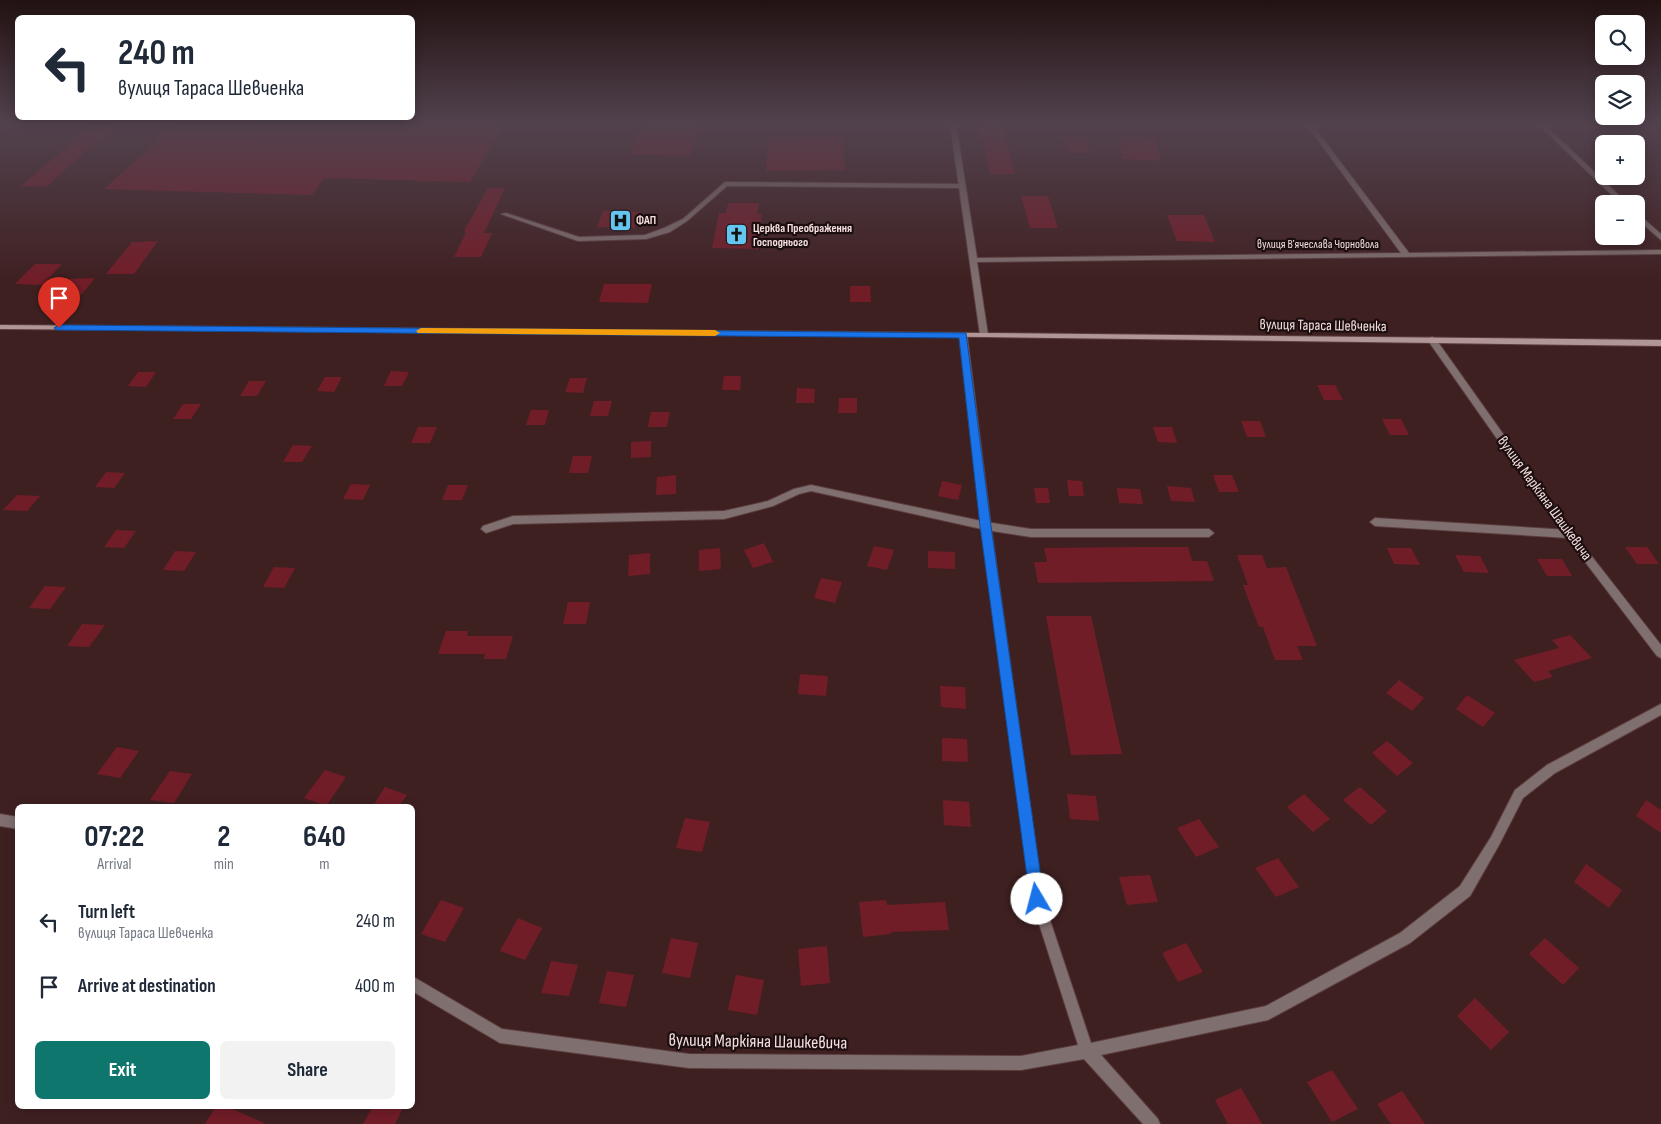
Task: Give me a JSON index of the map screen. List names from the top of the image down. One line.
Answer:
{"streets":{"street":["вулиця Вʼячеслава Чорновола","вулиця Тараса Шевченка","вулиця Маркіяна Шашкевича"]},"crossings":[["вулиця Тараса Шевченка","вулиця Маркіяна Шашкевича"]],"places":{"hospital":["ФАП"],"church":["Церква Преображення Господнього"]},"page":{"map_buttons":["+","−"],"turn":["240 m","вулиця Тараса Шевченка"],"eta":["07:22","Arrival","2","min","640","m"],"list":[{"name":"Turn left","note":"вулиця Тараса Шевченка","value":"240 m"},{"name":"Arrive at destination","value":"400 m"}],"buttons":["Exit","Share"]}}
